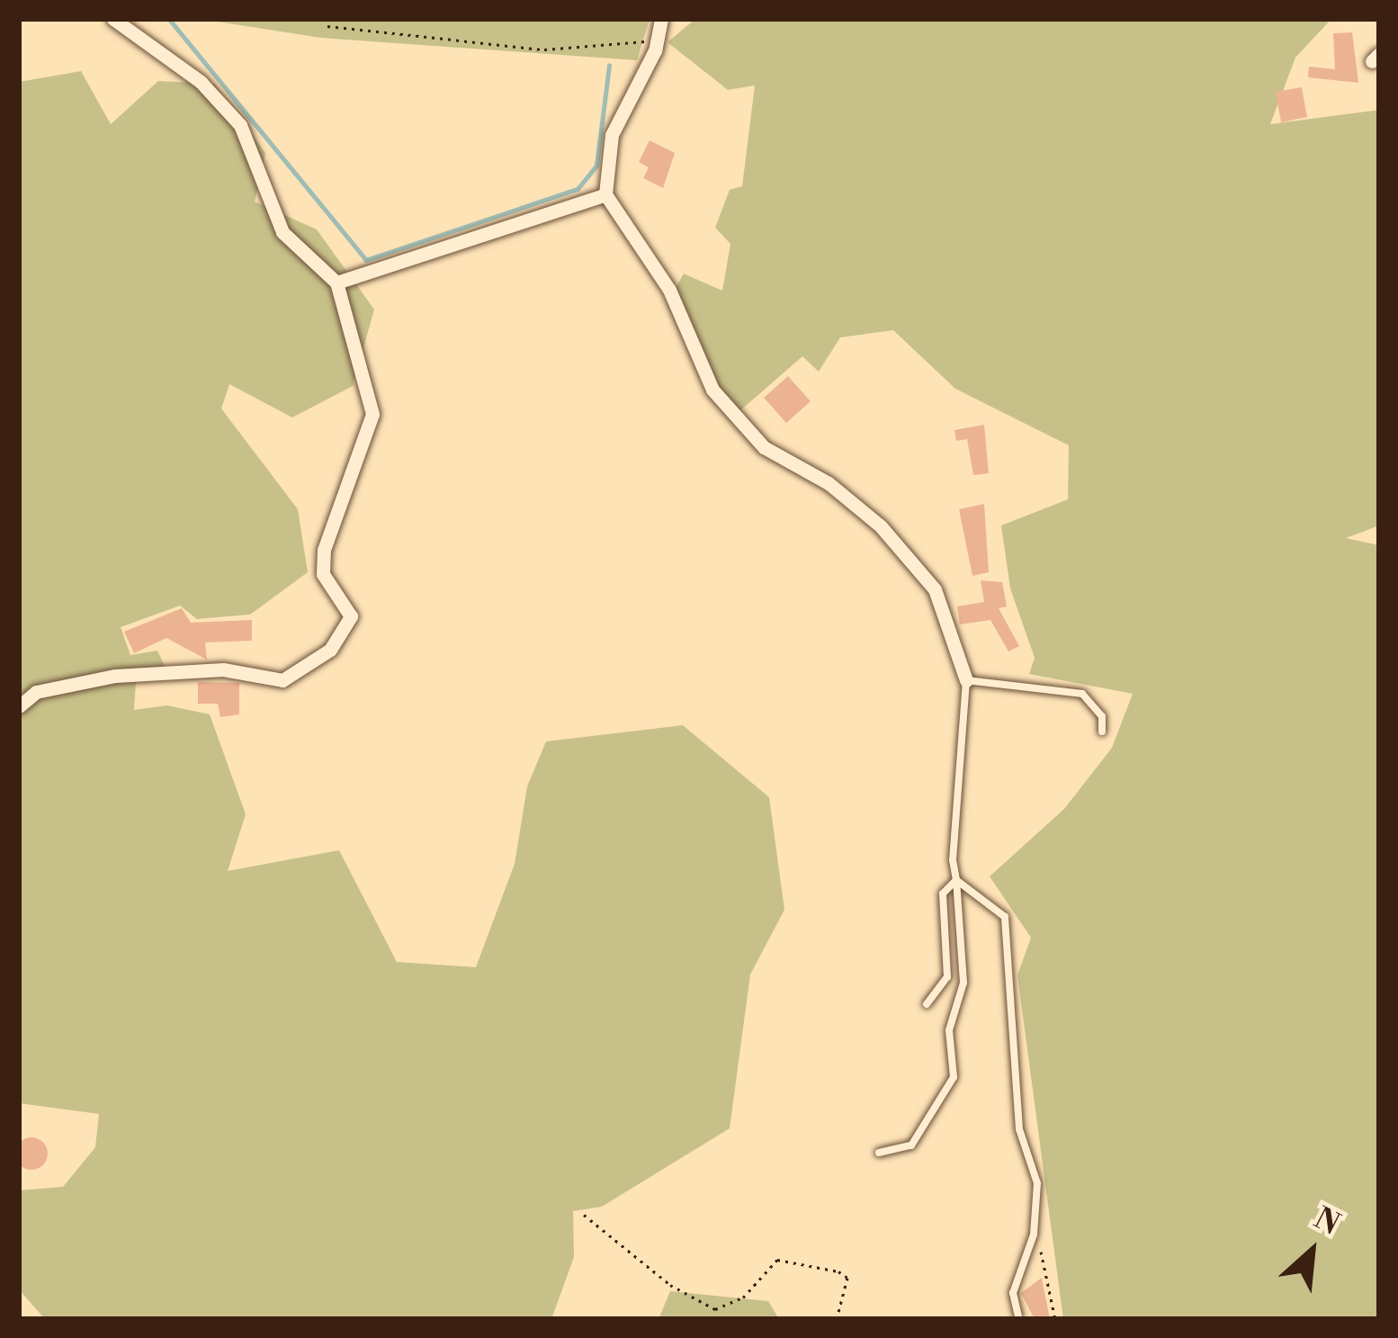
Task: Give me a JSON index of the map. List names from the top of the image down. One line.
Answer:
{"north":"top right"}
